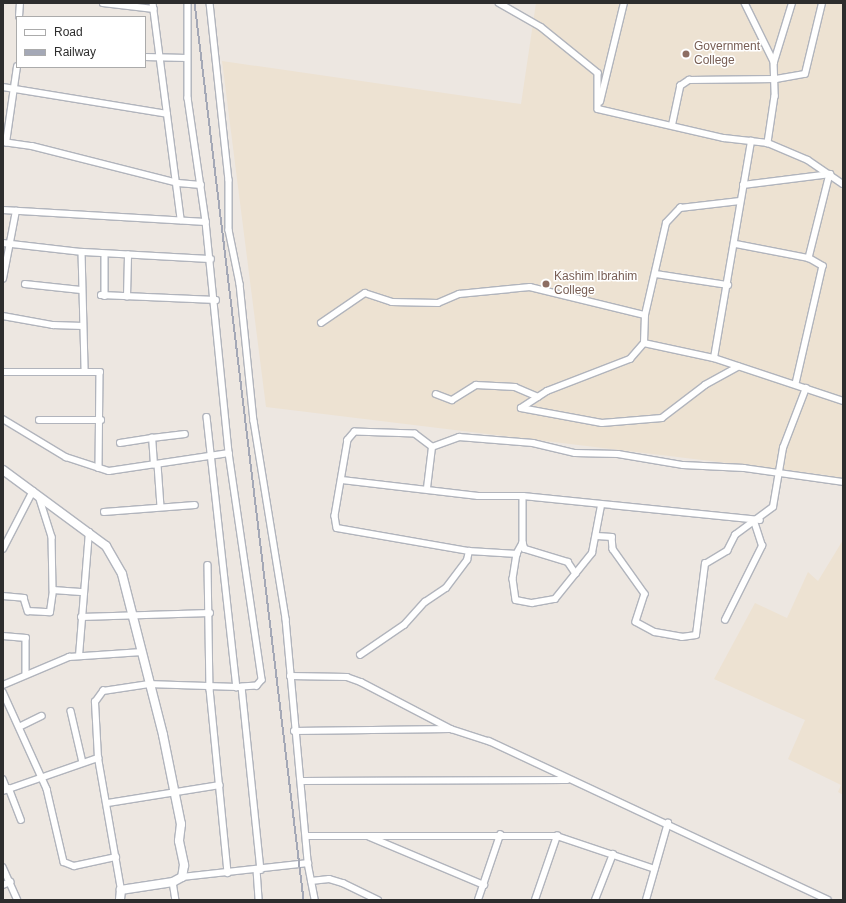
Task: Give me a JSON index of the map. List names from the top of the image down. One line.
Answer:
{"places":["Government College","Kashim Ibrahim College"],"legend":["Road","Railway"]}
